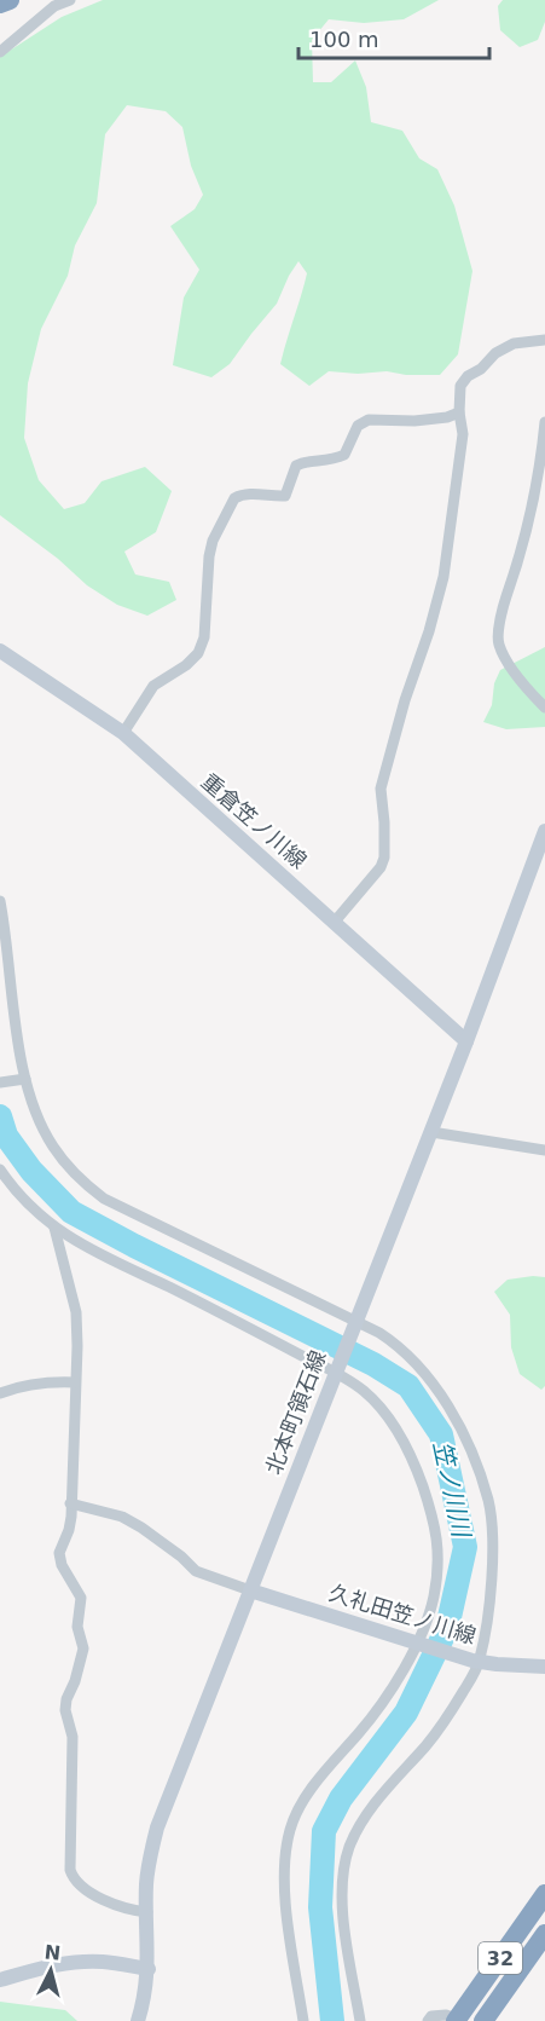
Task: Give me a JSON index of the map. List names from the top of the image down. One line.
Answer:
{"streets":{"highway":["32"],"main road":["重倉笠ノ川線","北本町領石線","久礼田笠ノ川線"]},"crossings":[["重倉笠ノ川線","北本町領石線"],["北本町領石線","久礼田笠ノ川線"]],"water":["笠ノ川川"],"scale_bar":"100 m","north":"top"}
